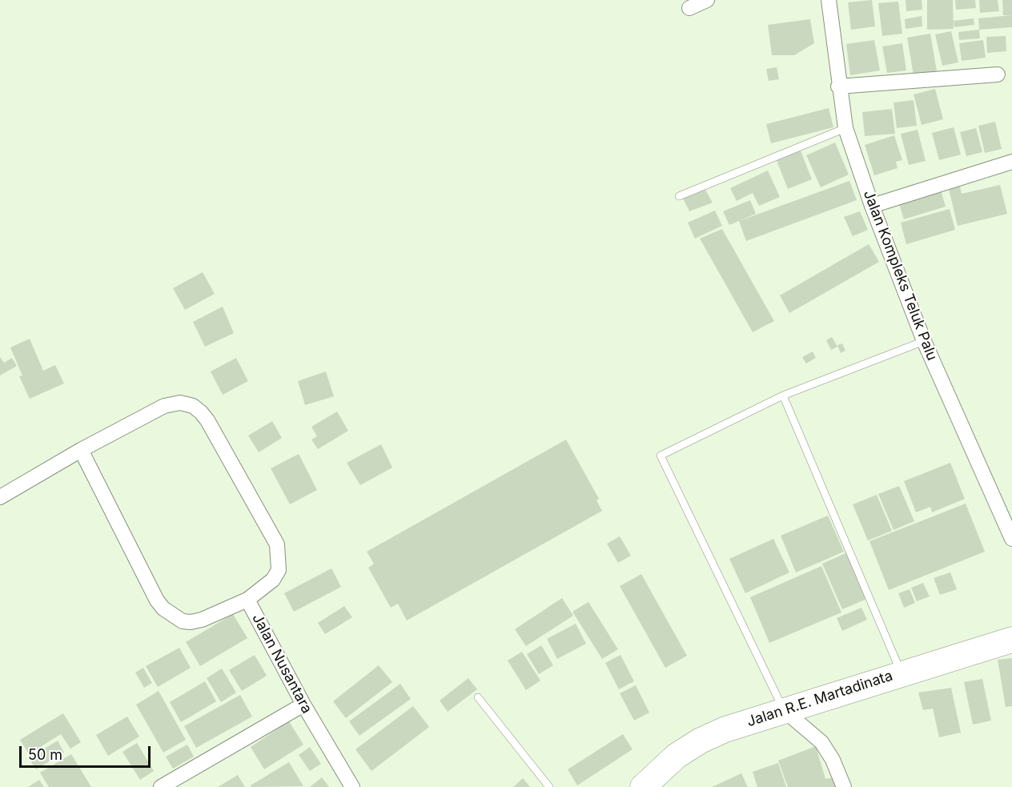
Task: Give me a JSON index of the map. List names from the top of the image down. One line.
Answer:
{"streets":{"highway":["Jalan R.E. Martadinata"],"street":["Jalan Kompleks Teluk Palu","Jalan Nusantara"]},"scale_bar":"50 m"}
